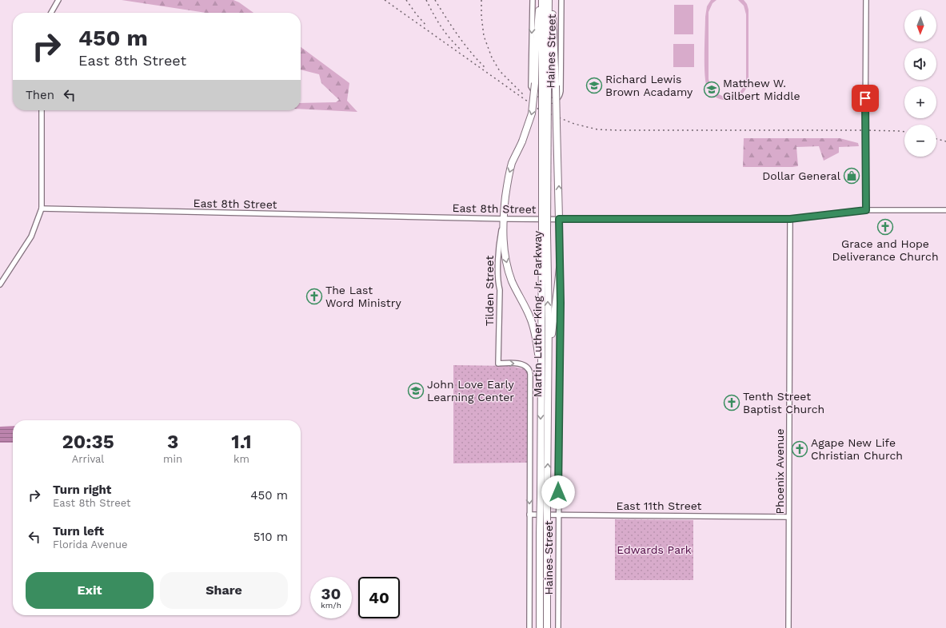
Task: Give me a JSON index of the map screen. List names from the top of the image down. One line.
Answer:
{"streets":{"highway":["Martin Luther King Jr. Parkway"],"street":["Haines Street","East 8th Street","Tilden Street","Phoenix Avenue","East 11th Street"]},"crossings":[["Haines Street","East 8th Street"],["Haines Street","Tilden Street"],["Haines Street","East 11th Street"],["East 8th Street","Tilden Street"],["East 8th Street","Phoenix Avenue"],["Phoenix Avenue","East 11th Street"]],"parks":["Edwards Park"],"places":{"school or university":["Richard Lewis Brown Acadamy","Matthew W. Gilbert Middle","John Love Early Learning Center"],"shop":["Dollar General"],"church":["Grace and Hope Deliverance Church","The Last Word Ministry","Tenth Street Baptist Church","Agape New Life Christian Church"]},"north":"bottom","page":{"map_buttons":["+","−"],"turn":["450 m","East 8th Street"],"then":"Then","eta":["20:35","Arrival","3","min","1.1","km"],"list":[{"name":"Turn right","note":"East 8th Street","value":"450 m"},{"name":"Turn left","note":"Florida Avenue","value":"510 m"}],"buttons":["Exit","Share"],"speed":"30 km/h","limit":"40"}}
